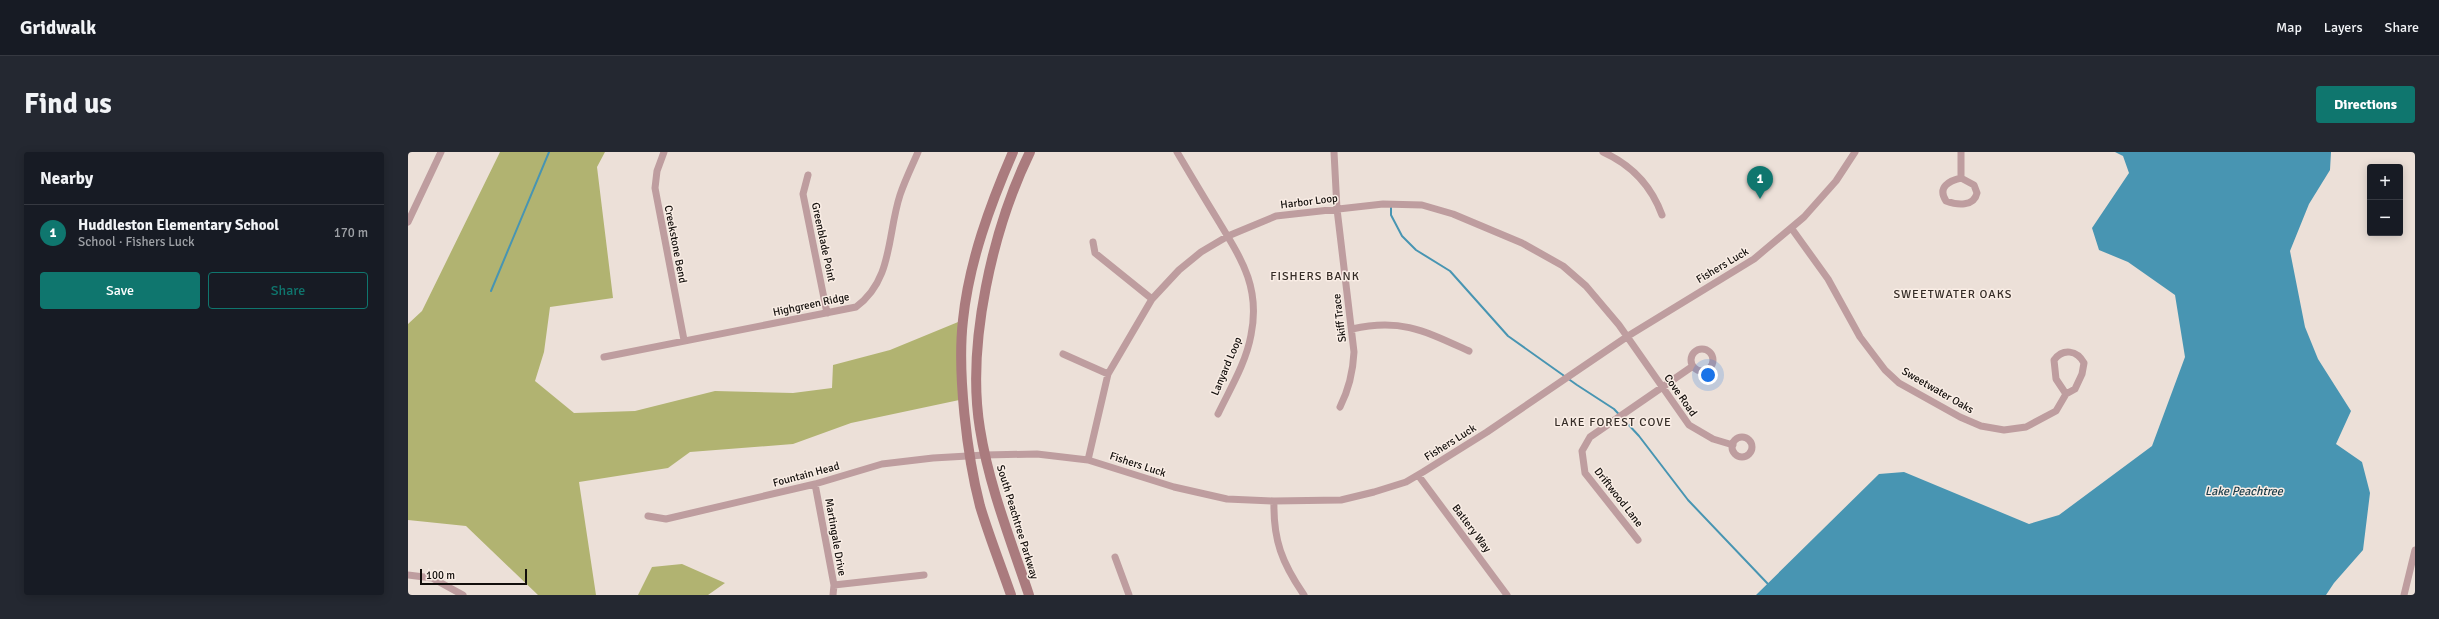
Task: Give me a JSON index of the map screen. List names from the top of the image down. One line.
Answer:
{"streets":{"main road":["South Peachtree Parkway"],"street":["Harbor Loop","Greenblade Point","Creekstone Bend","Fishers Luck","Highgreen Ridge","Skiff Trace","Lanyard Loop","Sweetwater Oaks","Cove Road","Fountain Head","Driftwood Lane","Battery Way","Martingale Drive"]},"crossings":[["Harbor Loop","Fishers Luck"],["Harbor Loop","Skiff Trace"],["Harbor Loop","Lanyard Loop"],["Harbor Loop","Cove Road"],["Greenblade Point","Highgreen Ridge"],["Creekstone Bend","Highgreen Ridge"],["Fishers Luck","Sweetwater Oaks"],["Fishers Luck","Cove Road"],["Fishers Luck","Fountain Head"],["Fishers Luck","South Peachtree Parkway"],["Fishers Luck","Battery Way"],["Cove Road","Driftwood Lane"],["Fountain Head","Martingale Drive"]],"districts":["FISHERS BANK","SWEETWATER OAKS","LAKE FOREST COVE"],"water":["Lake Peachtree"],"scale_bar":"100 m","page":{"header":"Gridwalk","nav":["Map","Layers","Share"],"buttons":["Directions",["Save","Share"]],"title":"Find us","heading":"Nearby","map_buttons":["+","−"],"pins":"1","list":[{"mark":"1","name":"Huddleston Elementary School","note":"School · Fishers Luck","value":"170 m"}],"scale":"100 m"}}
